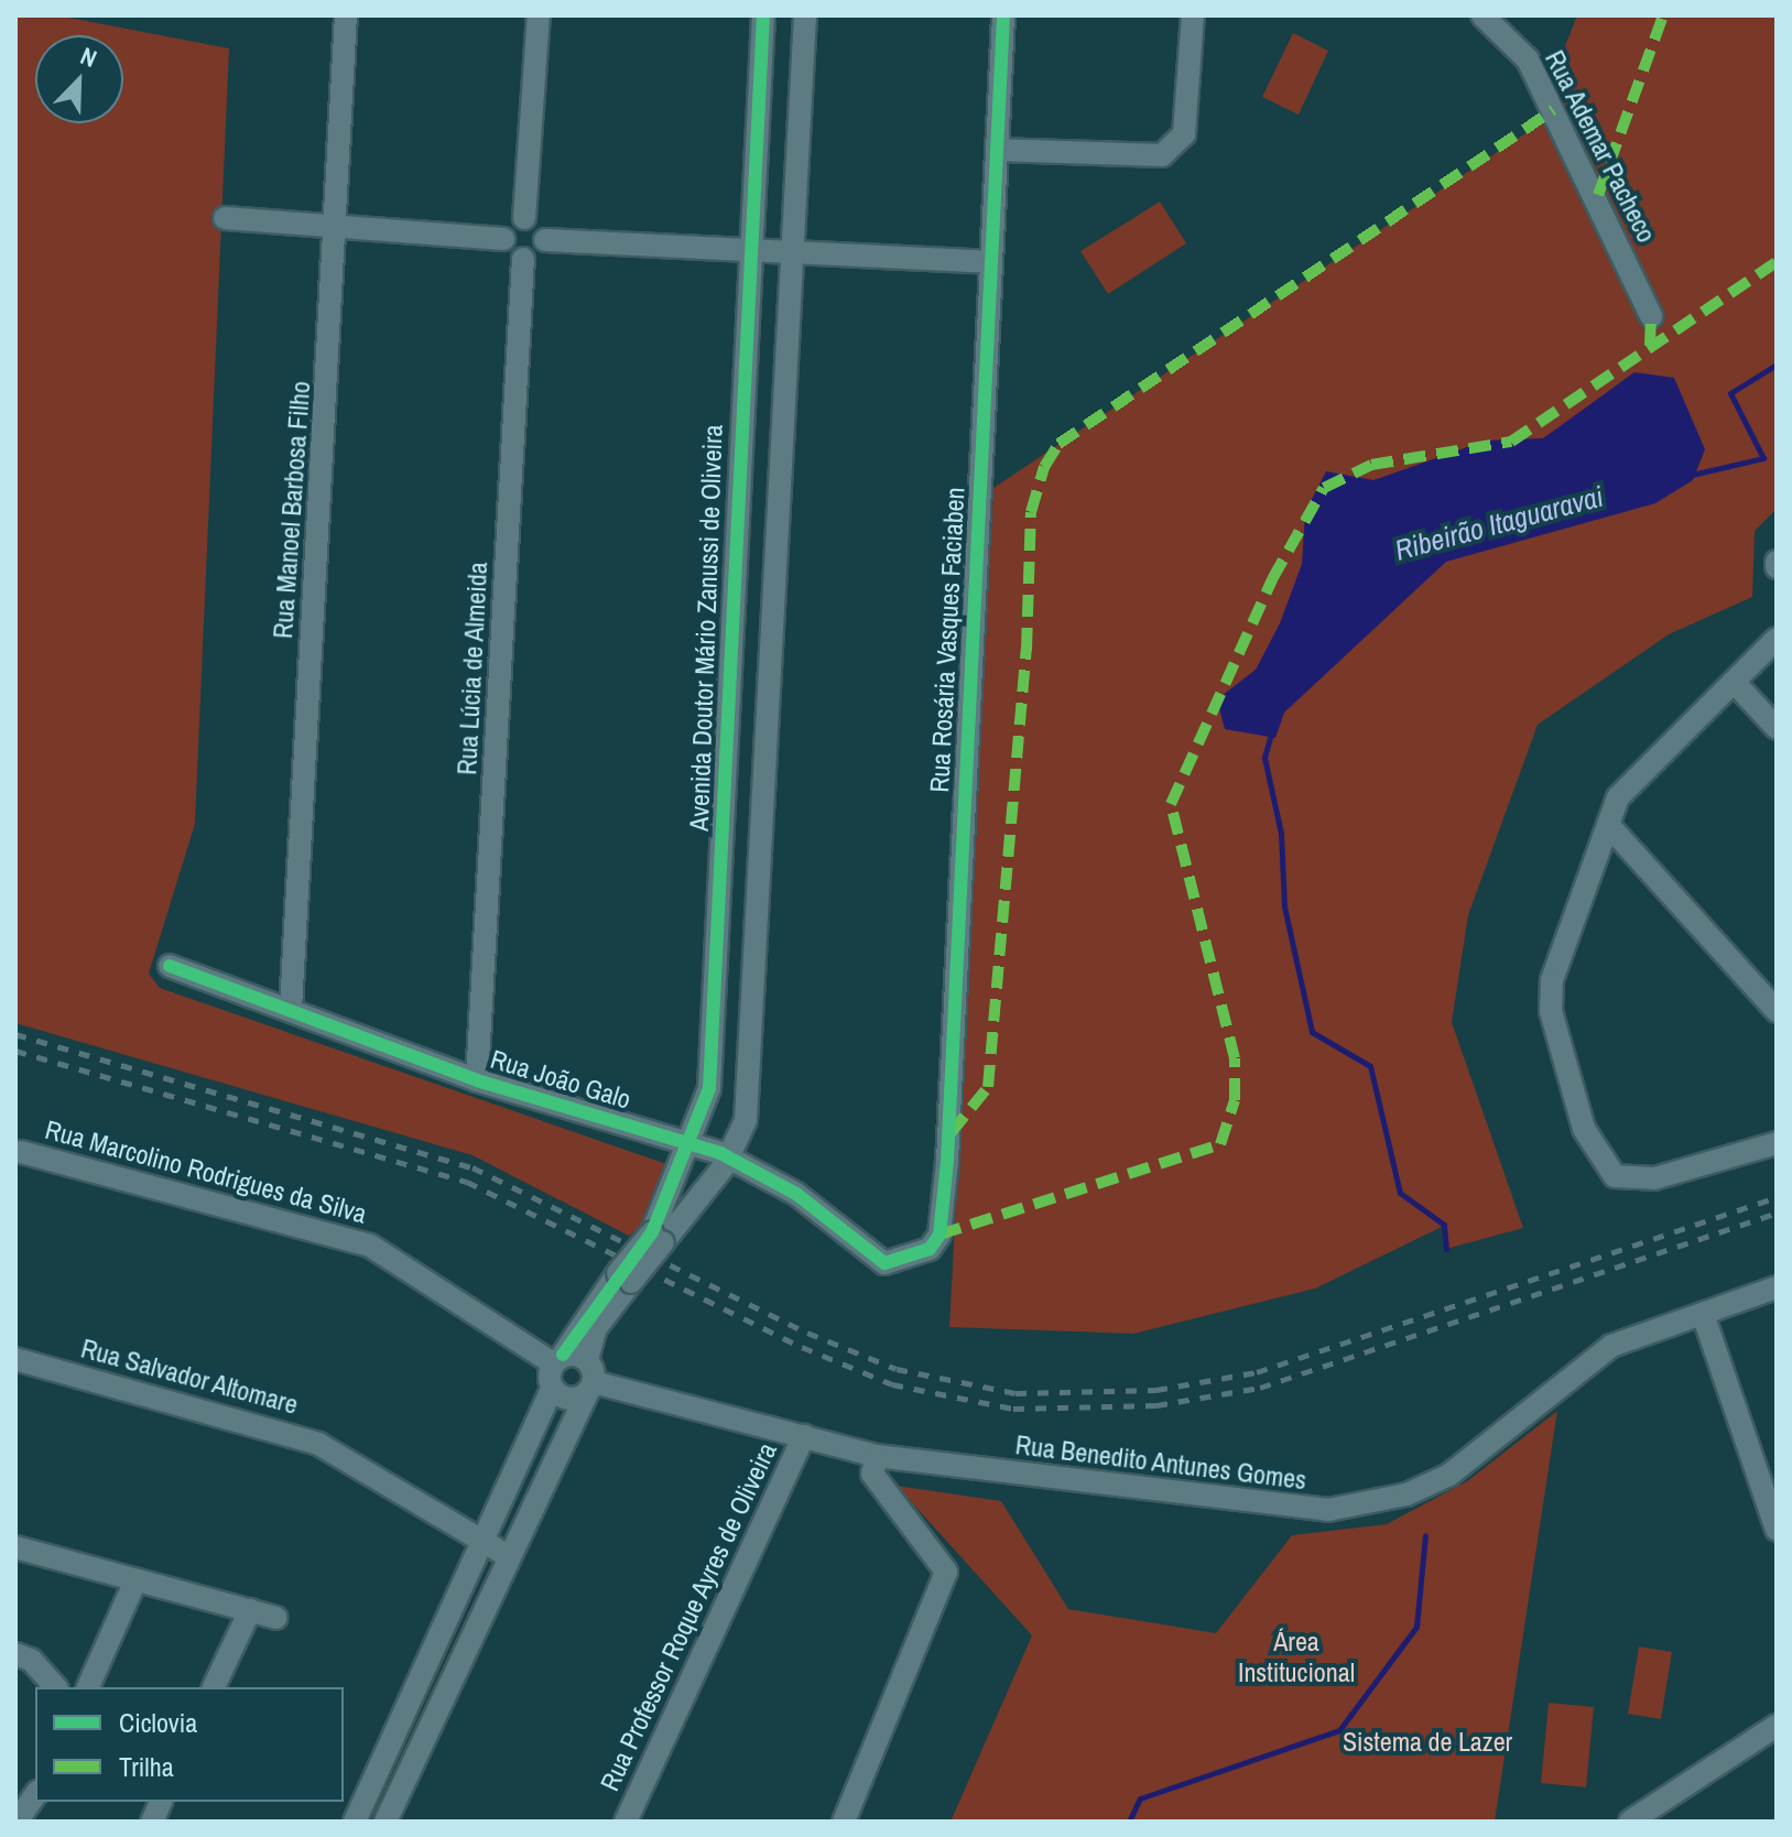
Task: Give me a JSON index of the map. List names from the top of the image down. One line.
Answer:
{"streets":{"street":["Rua Ademar Pacheco","Rua Manoel Barbosa Filho","Avenida Doutor Mário Zanussi de Oliveira","Rua Rosária Vasques Faciaben","Rua Lúcia de Almeida","Rua João Galo","Rua Marcolino Rodrigues da Silva","Rua Salvador Altomare","Rua Benedito Antunes Gomes","Rua Professor Roque Ayres de Oliveira"]},"crossings":[["Rua Manoel Barbosa Filho","Rua João Galo"],["Avenida Doutor Mário Zanussi de Oliveira","Rua João Galo"],["Rua Rosária Vasques Faciaben","Rua João Galo"],["Rua Lúcia de Almeida","Rua João Galo"],["Rua Benedito Antunes Gomes","Rua Professor Roque Ayres de Oliveira"]],"water":["Ribeirão Itaguaravai"],"parks":["Área Institucional","Sistema de Lazer"],"legend":["Ciclovia","Trilha"],"north":"top right"}
